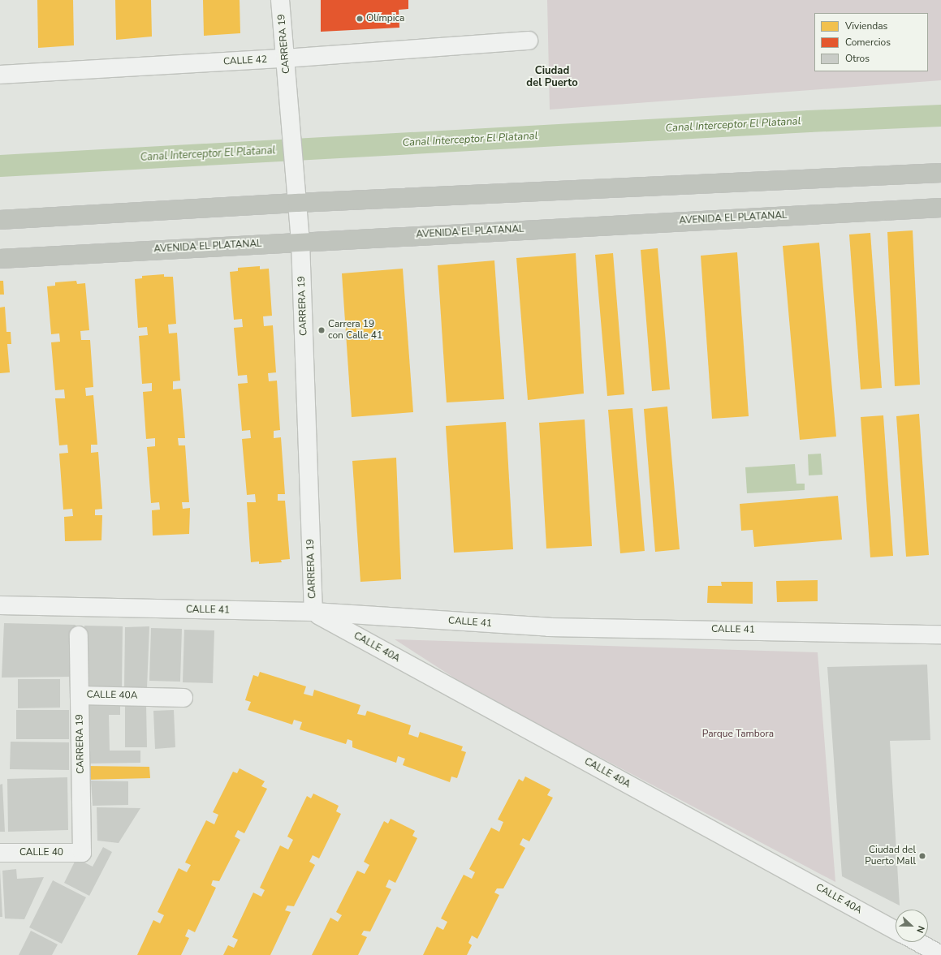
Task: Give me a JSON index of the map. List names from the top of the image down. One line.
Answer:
{"streets":{"main road":["AVENIDA EL PLATANAL"],"street":["CARRERA 19","CALLE 42","CALLE 41","CALLE 40A","CALLE 40"]},"crossings":[["CARRERA 19","CALLE 42"],["CARRERA 19","AVENIDA EL PLATANAL"],["CARRERA 19","CALLE 41"],["CARRERA 19","CALLE 40A"],["CARRERA 19","CALLE 40"],["CALLE 41","CALLE 40A"]],"districts":["Ciudad del Puerto"],"water":["Canal Interceptor El Platanal"],"parks":["Parque Tambora"],"places":["Olímpica","Carrera 19 con Calle 41","Ciudad del Puerto Mall"],"legend":["Viviendas","Comercios","Otros"],"north":"right"}
